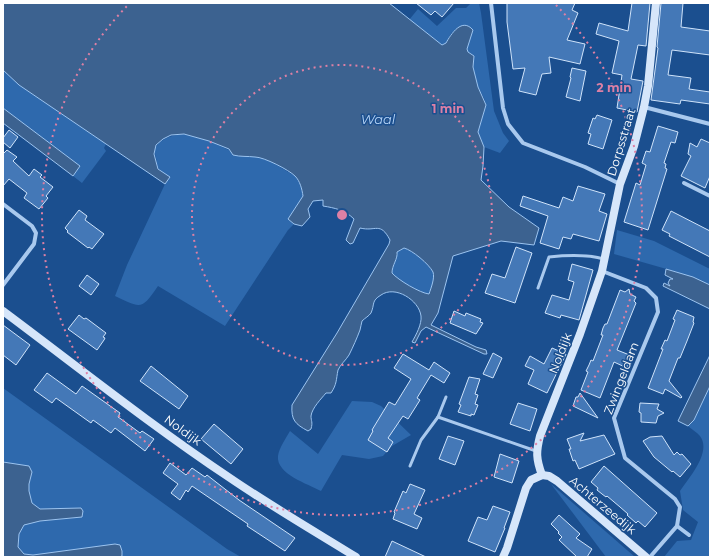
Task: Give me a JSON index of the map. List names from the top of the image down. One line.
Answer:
{"streets":{"street":["Dorpsstraat","Noldijk","Zwingeldam","Achterzeedijk"]},"crossings":[["Dorpsstraat","Noldijk"],["Dorpsstraat","Zwingeldam"],["Noldijk","Zwingeldam"],["Noldijk","Achterzeedijk"]],"water":["Waal"],"rings":["2 min","1 min"]}
